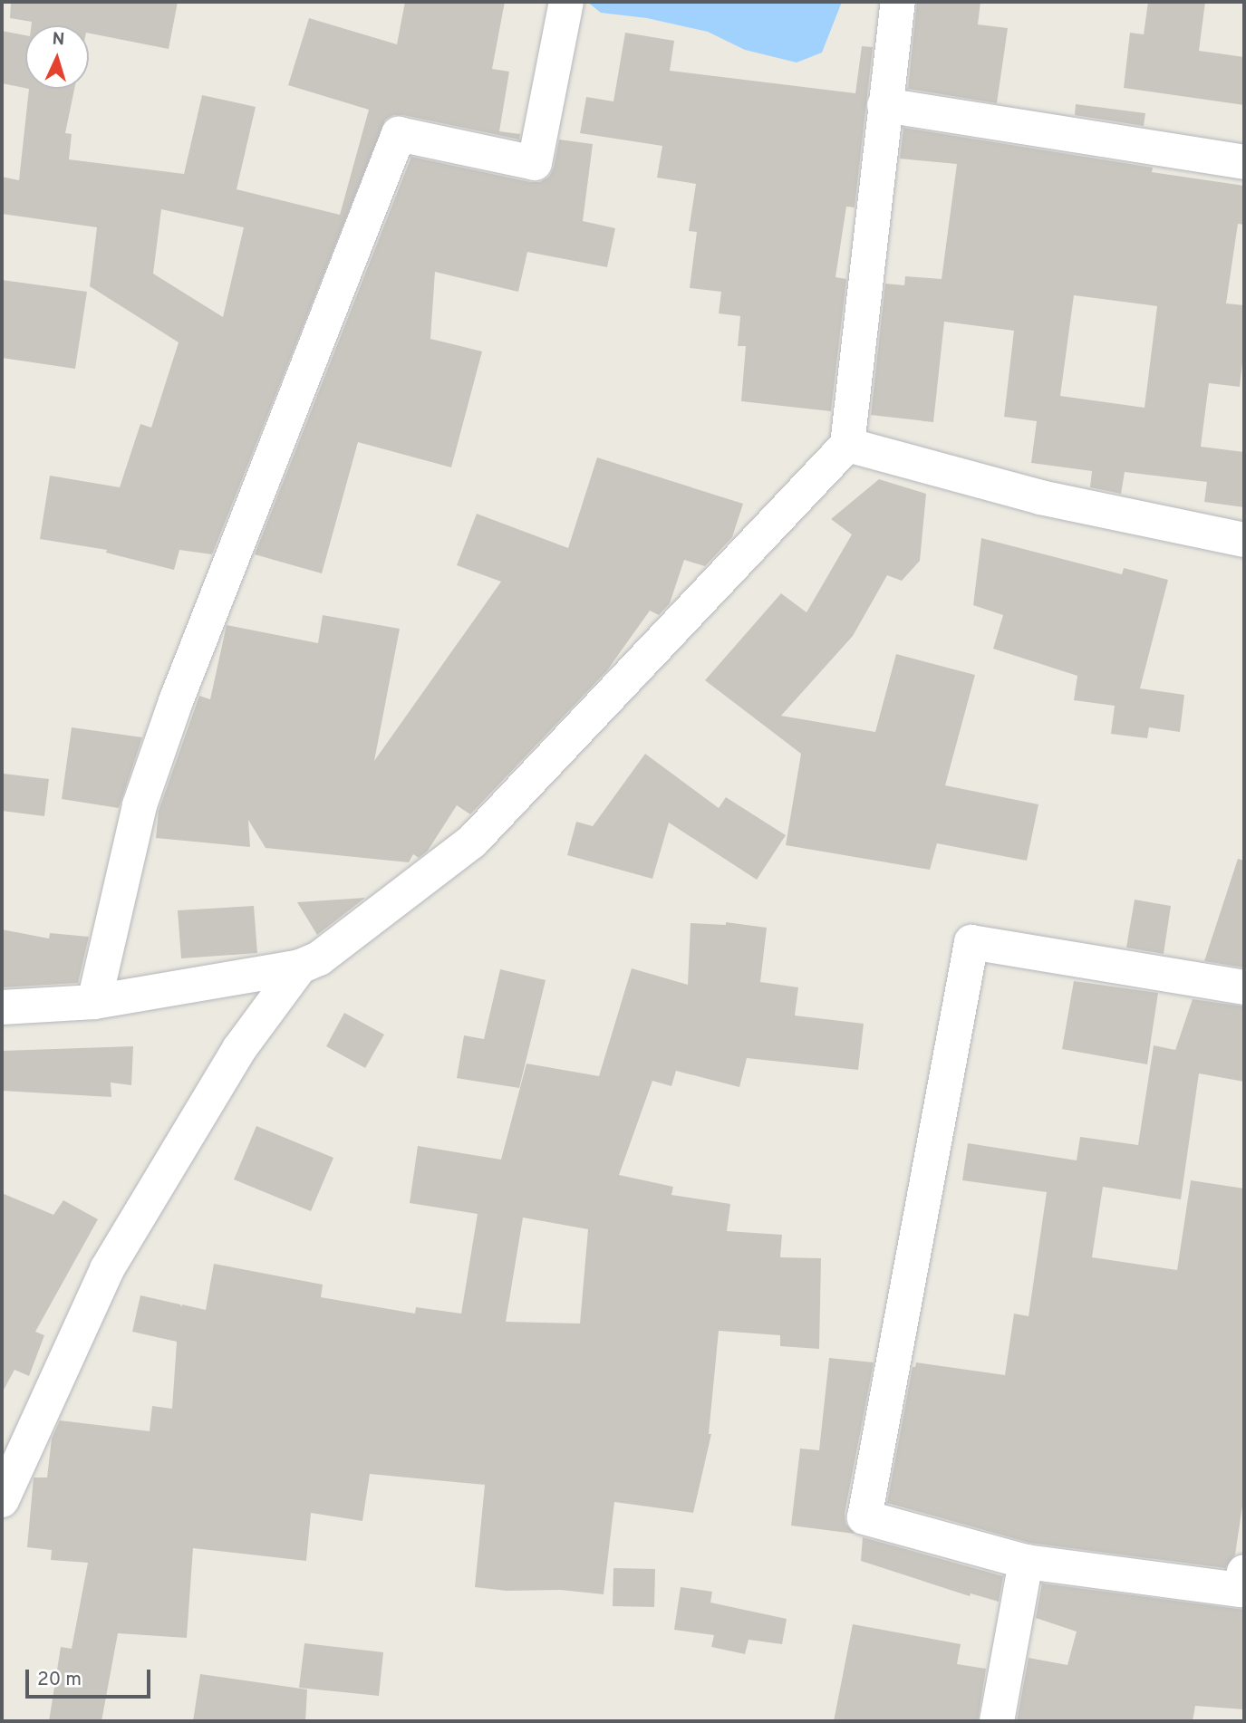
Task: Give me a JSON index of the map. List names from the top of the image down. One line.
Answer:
{"scale_bar":"20 m","north":"top"}
